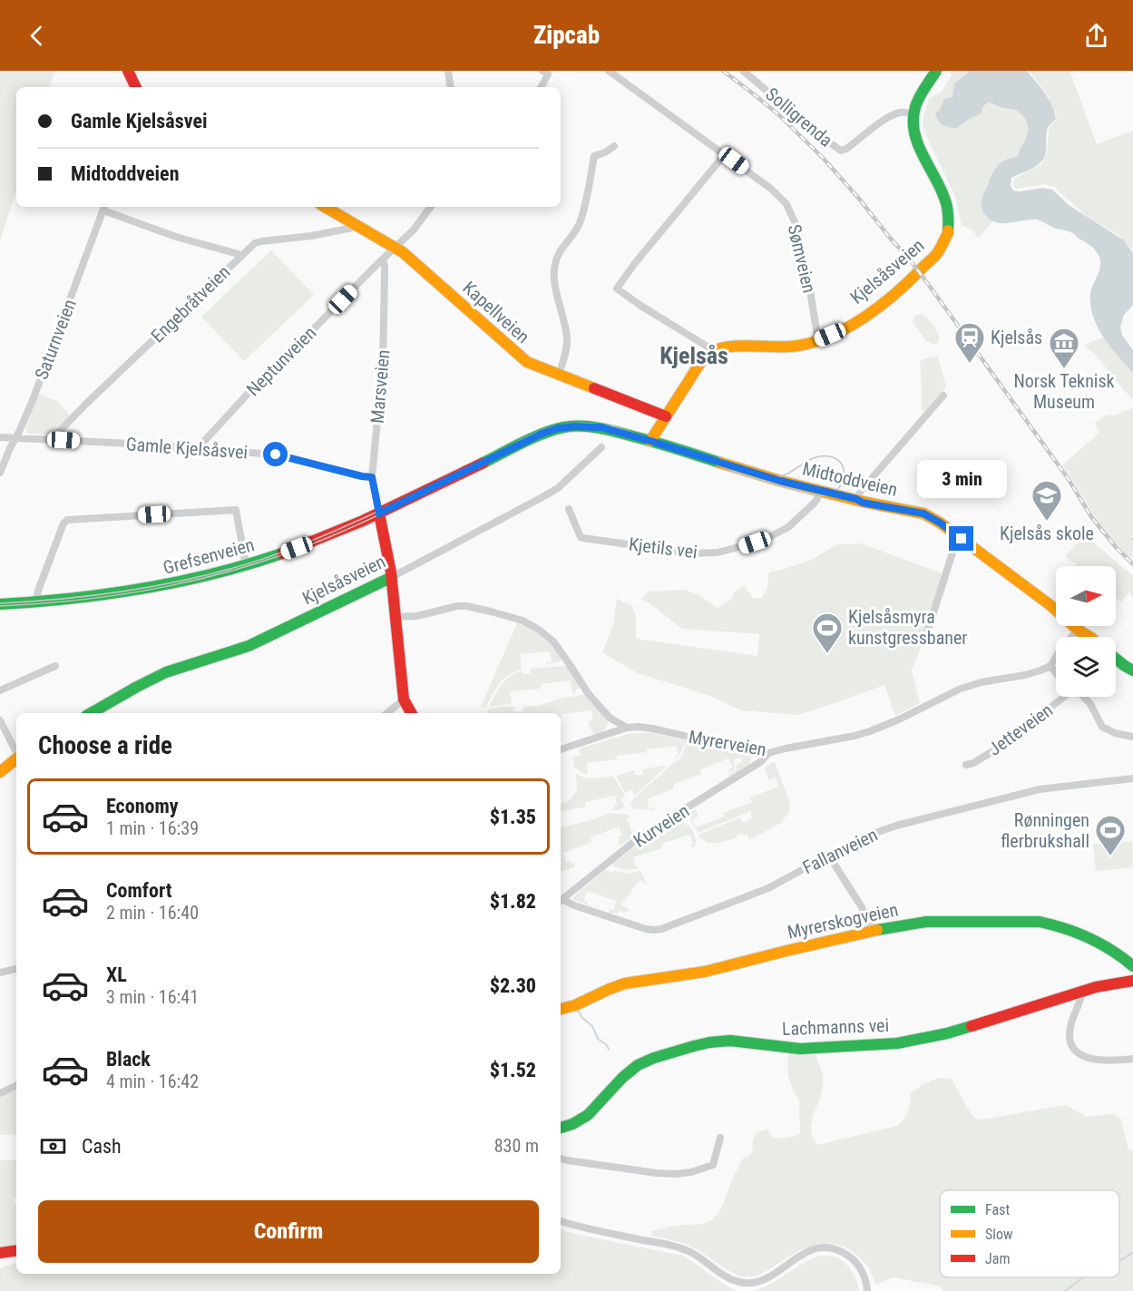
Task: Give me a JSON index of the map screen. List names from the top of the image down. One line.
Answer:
{"streets":{"street":["Solligrenda","Sømveien","Kjelsåsveien","Engebråtveien","Kapellveien","Saturnveien","Neptunveien","Marsveien","Gamle Kjelsåsvei","Midtoddveien","Kjetils vei","Grefsenveien","Jetteveien","Myrerveien","Kurveien","Fallanveien","Myrerskogveien","Lachmanns vei"]},"crossings":[["Solligrenda","Kjelsåsveien"],["Sømveien","Kjelsåsveien"],["Engebråtveien","Kapellveien"],["Engebråtveien","Gamle Kjelsåsvei"],["Kapellveien","Neptunveien"],["Saturnveien","Gamle Kjelsåsvei"],["Neptunveien","Marsveien"],["Neptunveien","Gamle Kjelsåsvei"],["Marsveien","Gamle Kjelsåsvei"],["Marsveien","Grefsenveien"],["Midtoddveien","Kjetils vei"],["Midtoddveien","Grefsenveien"],["Myrerveien","Kurveien"]],"districts":["Kjelsås"],"places":{"station":["Kjelsås"],"museum":["Norsk Teknisk Museum"],"school or university":["Kjelsås skole"],"sports":["Kjelsåsmyra kunstgressbaner","Rønningen flerbrukshall"]},"legend":["Fast","Slow","Jam"],"north":"right","page":{"header":"Zipcab","banner":["Gamle Kjelsåsvei","Midtoddveien"],"bubble":"3 min","heading":"Choose a ride","list":[{"name":"Economy","note":"1 min · 16:39","value":"$1.35"},{"name":"Comfort","note":"2 min · 16:40","value":"$1.82"},{"name":"XL","note":"3 min · 16:41","value":"$2.30"},{"name":"Black","note":"4 min · 16:42","value":"$1.52"}],"pay":["Cash","830 m"],"buttons":"Confirm"}}
